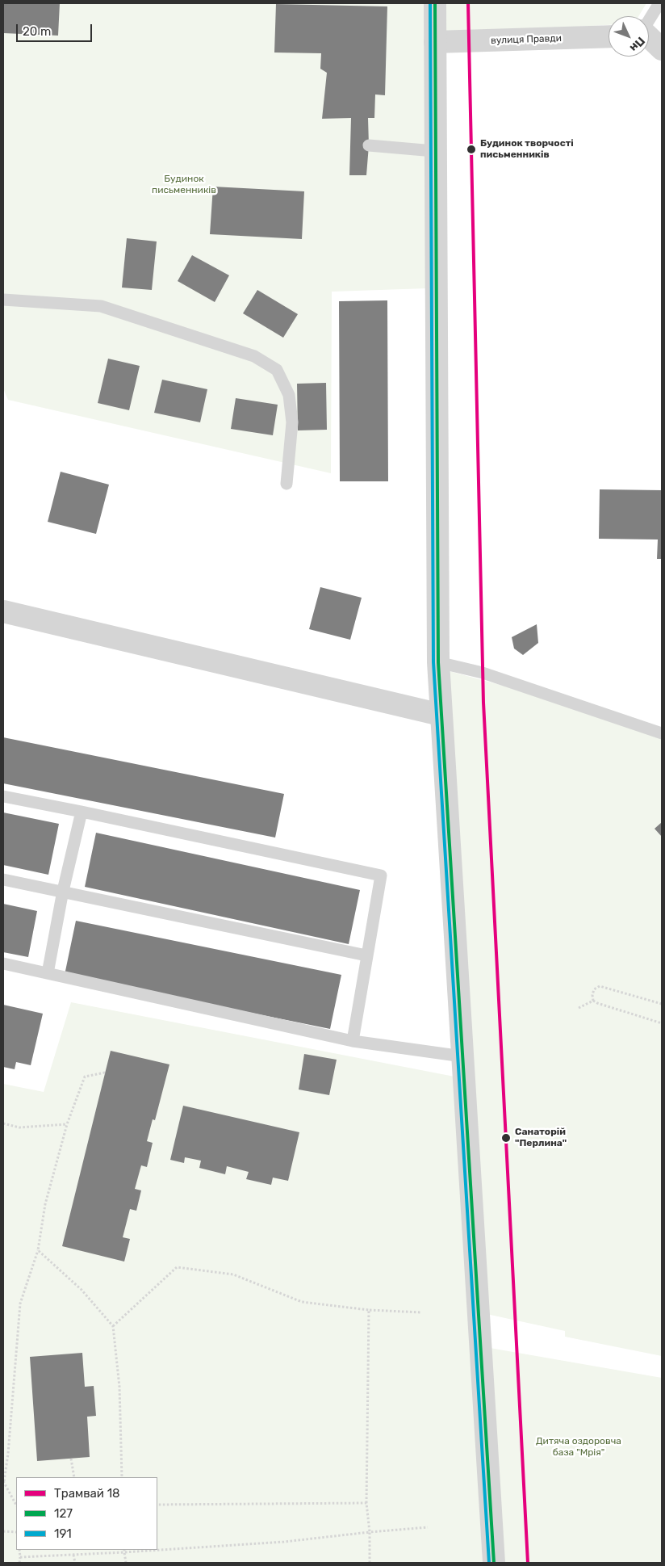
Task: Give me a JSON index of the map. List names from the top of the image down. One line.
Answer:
{"streets":{"street":["вулиця Правди"]},"parks":["Будинок письменників","Дитяча оздоровча база \"Мрія\""],"places":["Будинок творчості письменників","Санаторій \"Перлина\""],"lines":["tram line 18","transit line 127","transit line 191"],"legend":["Трамвай 18","127","191"],"scale_bar":"20 m","north":"bottom right"}
